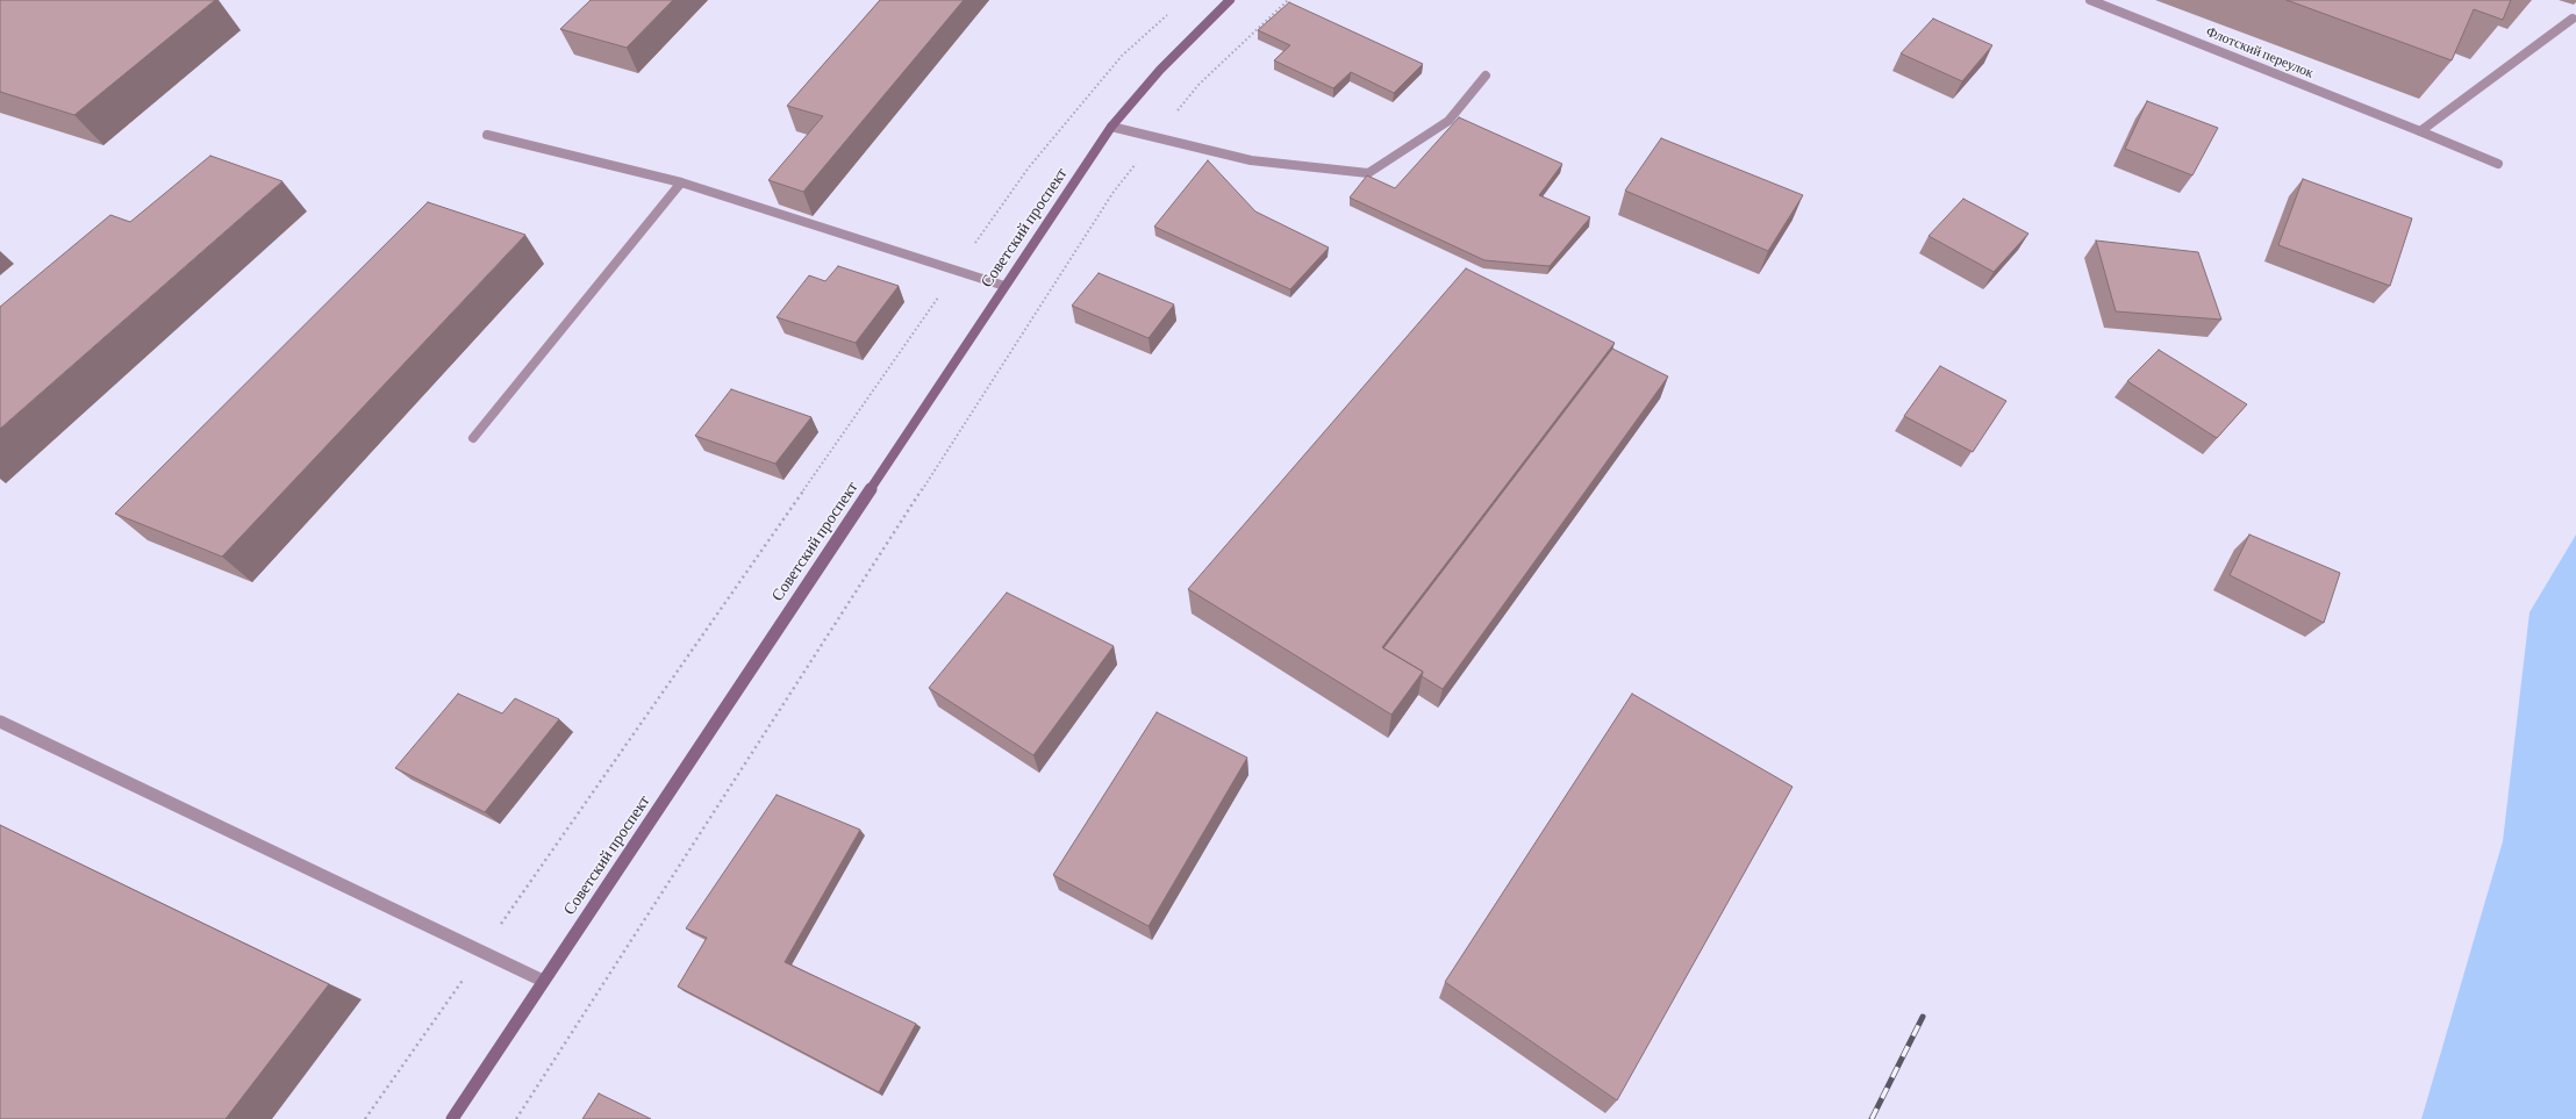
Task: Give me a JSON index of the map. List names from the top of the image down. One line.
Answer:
{"streets":{"street":["Флотский переулок","Советский проспект"]}}
